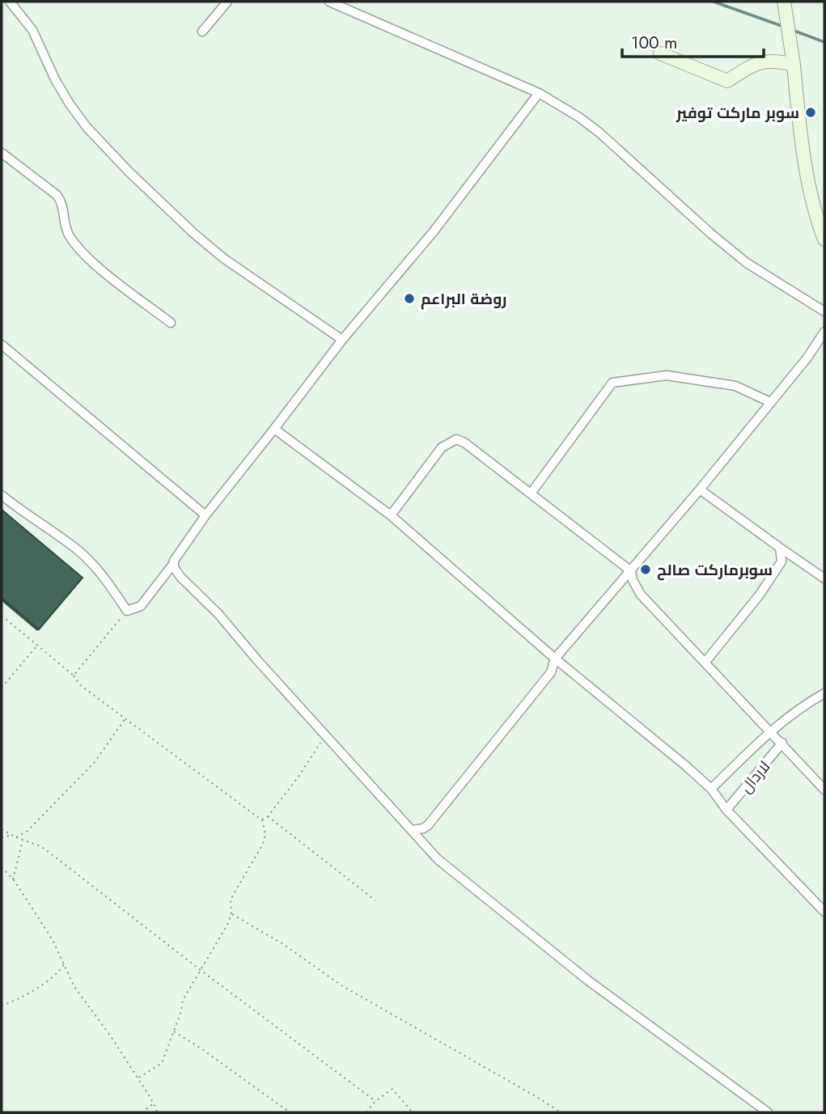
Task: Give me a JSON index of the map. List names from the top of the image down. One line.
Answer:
{"streets":{"street":["لاردال"]},"places":["سوبر ماركت توفير","روضة البراعم","سوبرماركت صالح"],"scale_bar":"100 m"}
